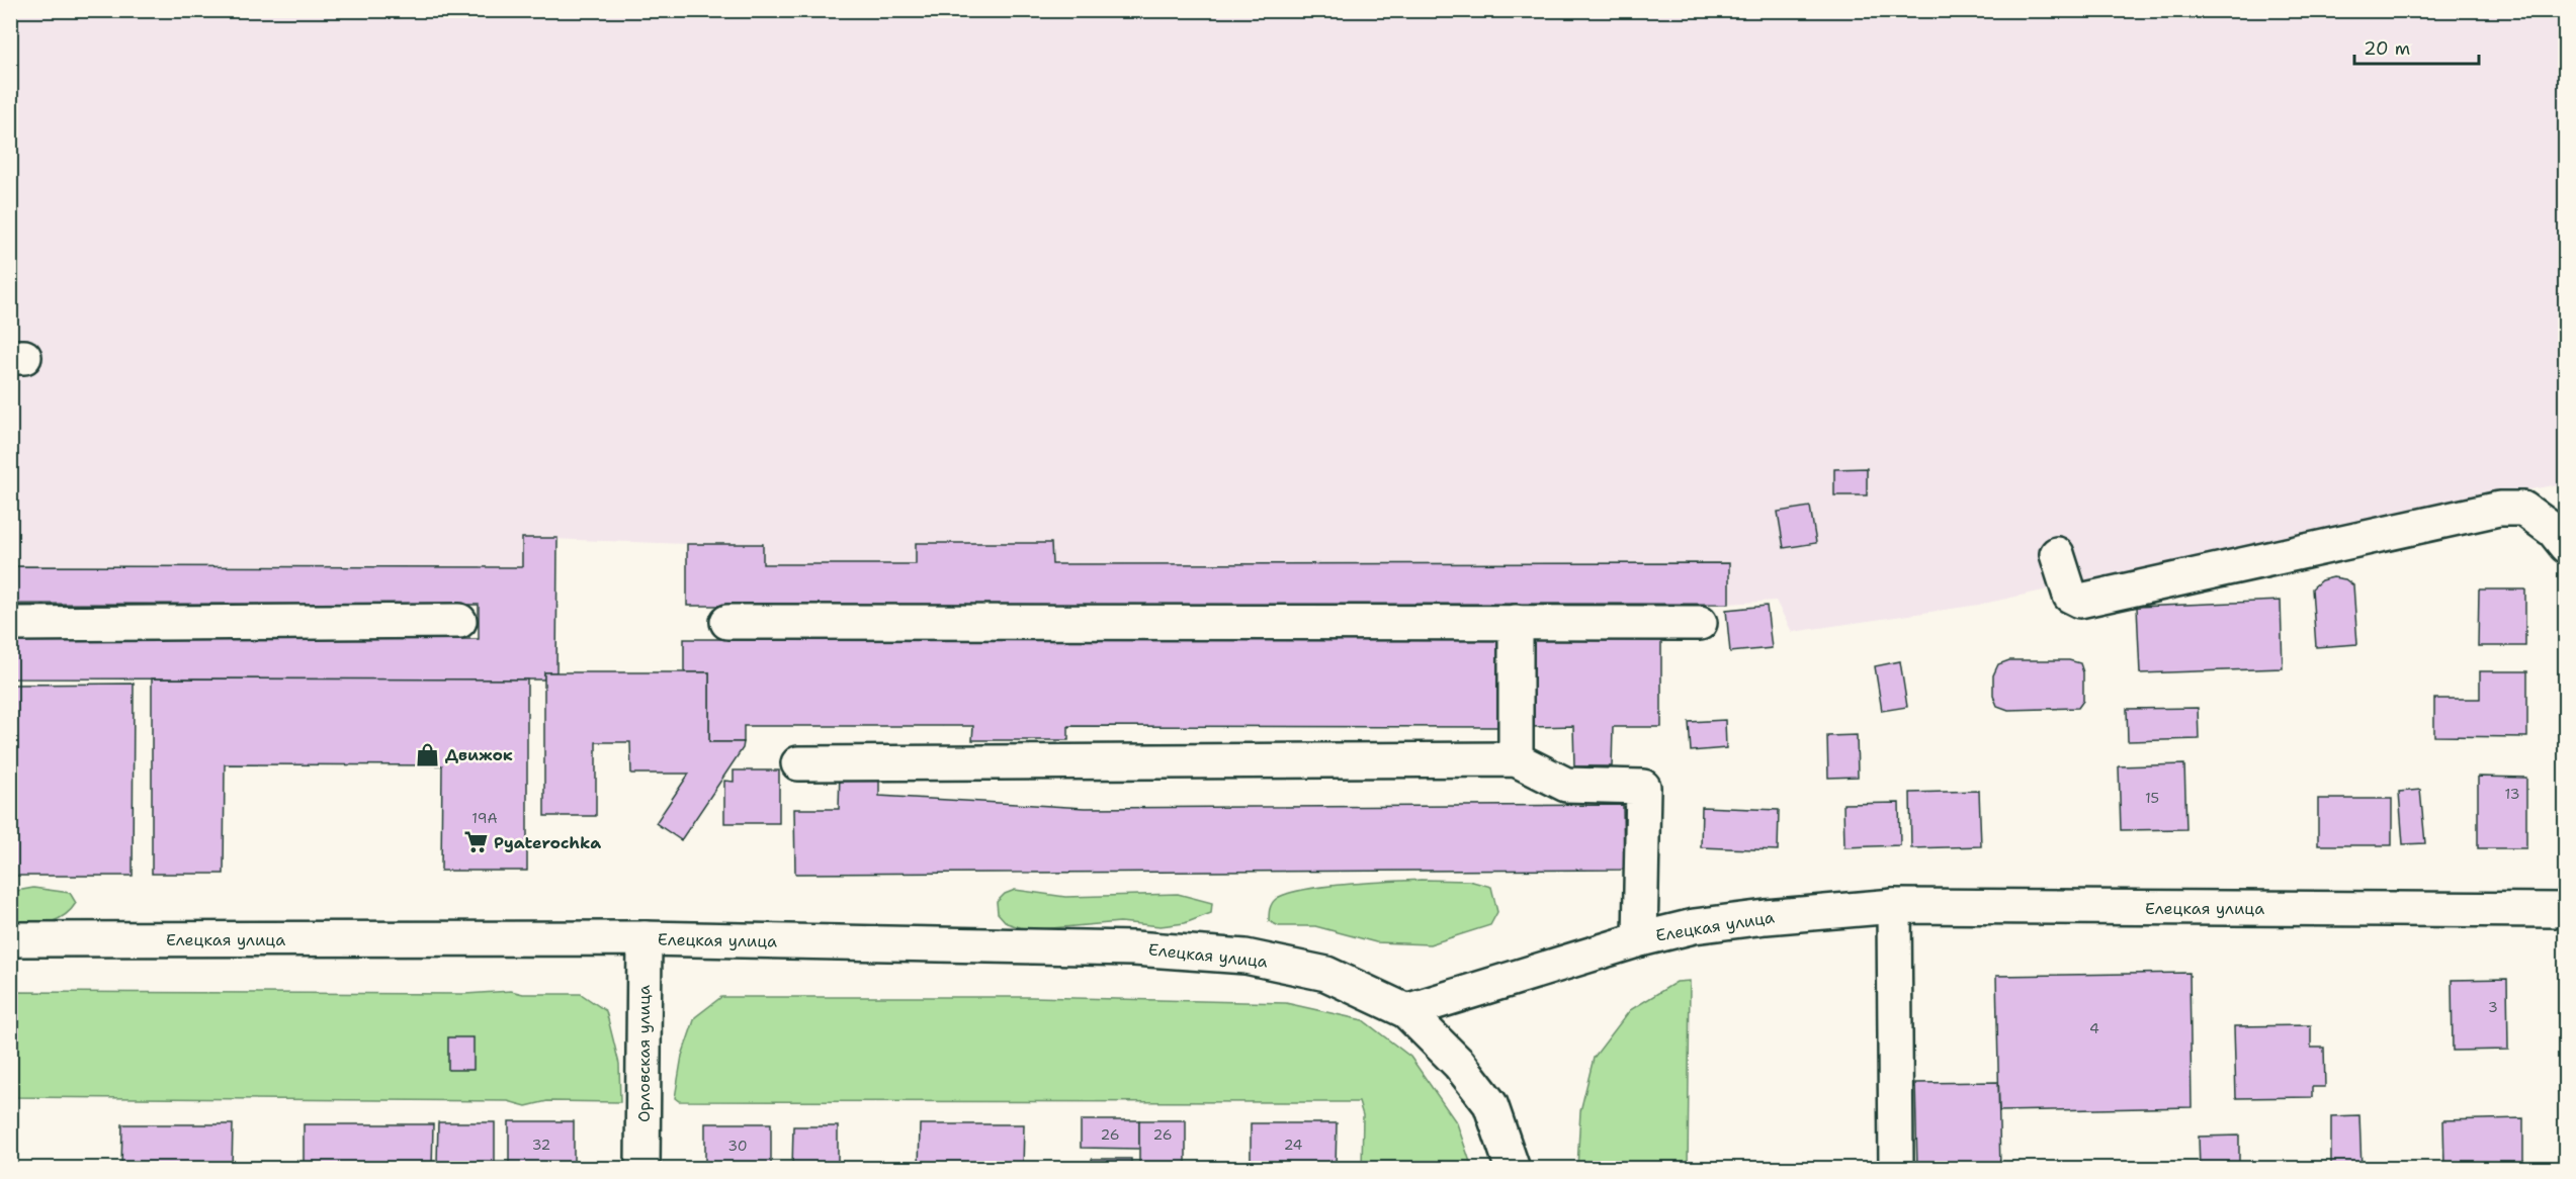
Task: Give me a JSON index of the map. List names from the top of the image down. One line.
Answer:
{"streets":{"main road":["Елецкая улица","Орловская улица"]},"crossings":[["Елецкая улица","Орловская улица"]],"places":{"shop":["Движок"],"supermarket":["Pyaterochka"]},"house_numbers":["13","15","19А","3","4","26","26","32","24","30"],"scale_bar":"20 m"}
